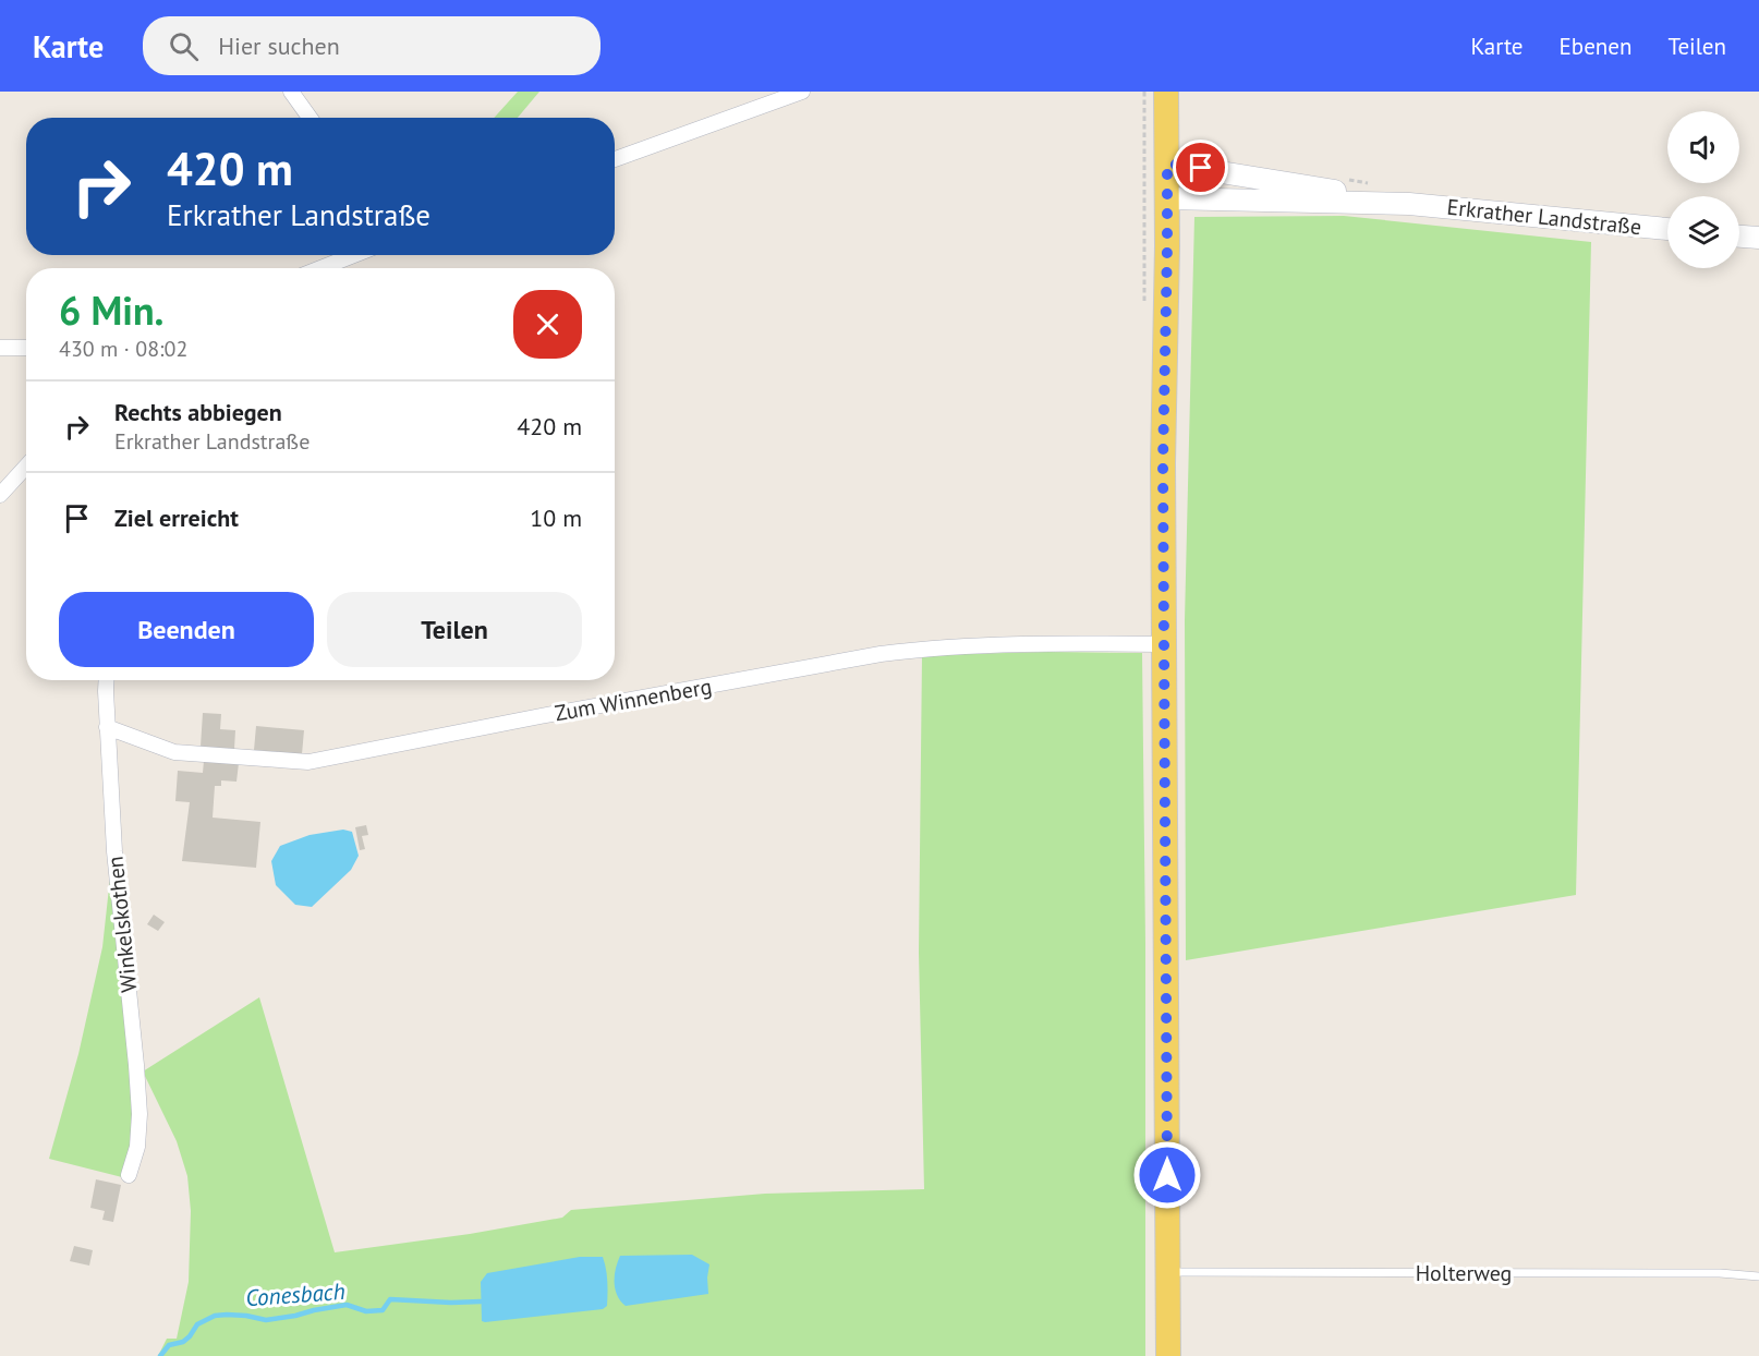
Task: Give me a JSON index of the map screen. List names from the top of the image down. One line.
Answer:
{"streets":{"street":["Erkrather Landstraße","Zum Winnenberg","Winkelskothen"],"lane":["Holterweg"]},"crossings":[["Zum Winnenberg","Winkelskothen"]],"water":["Conesbach"],"page":{"header":"Karte","search":"Hier suchen","nav":["Karte","Ebenen","Teilen"],"turn":["420 m","Erkrather Landstraße"],"heading":["6 Min.","430 m · 08:02"],"list":[{"name":"Rechts abbiegen","note":"Erkrather Landstraße","value":"420 m"},{"name":"Ziel erreicht","value":"10 m"}],"buttons":["Beenden","Teilen"]}}
